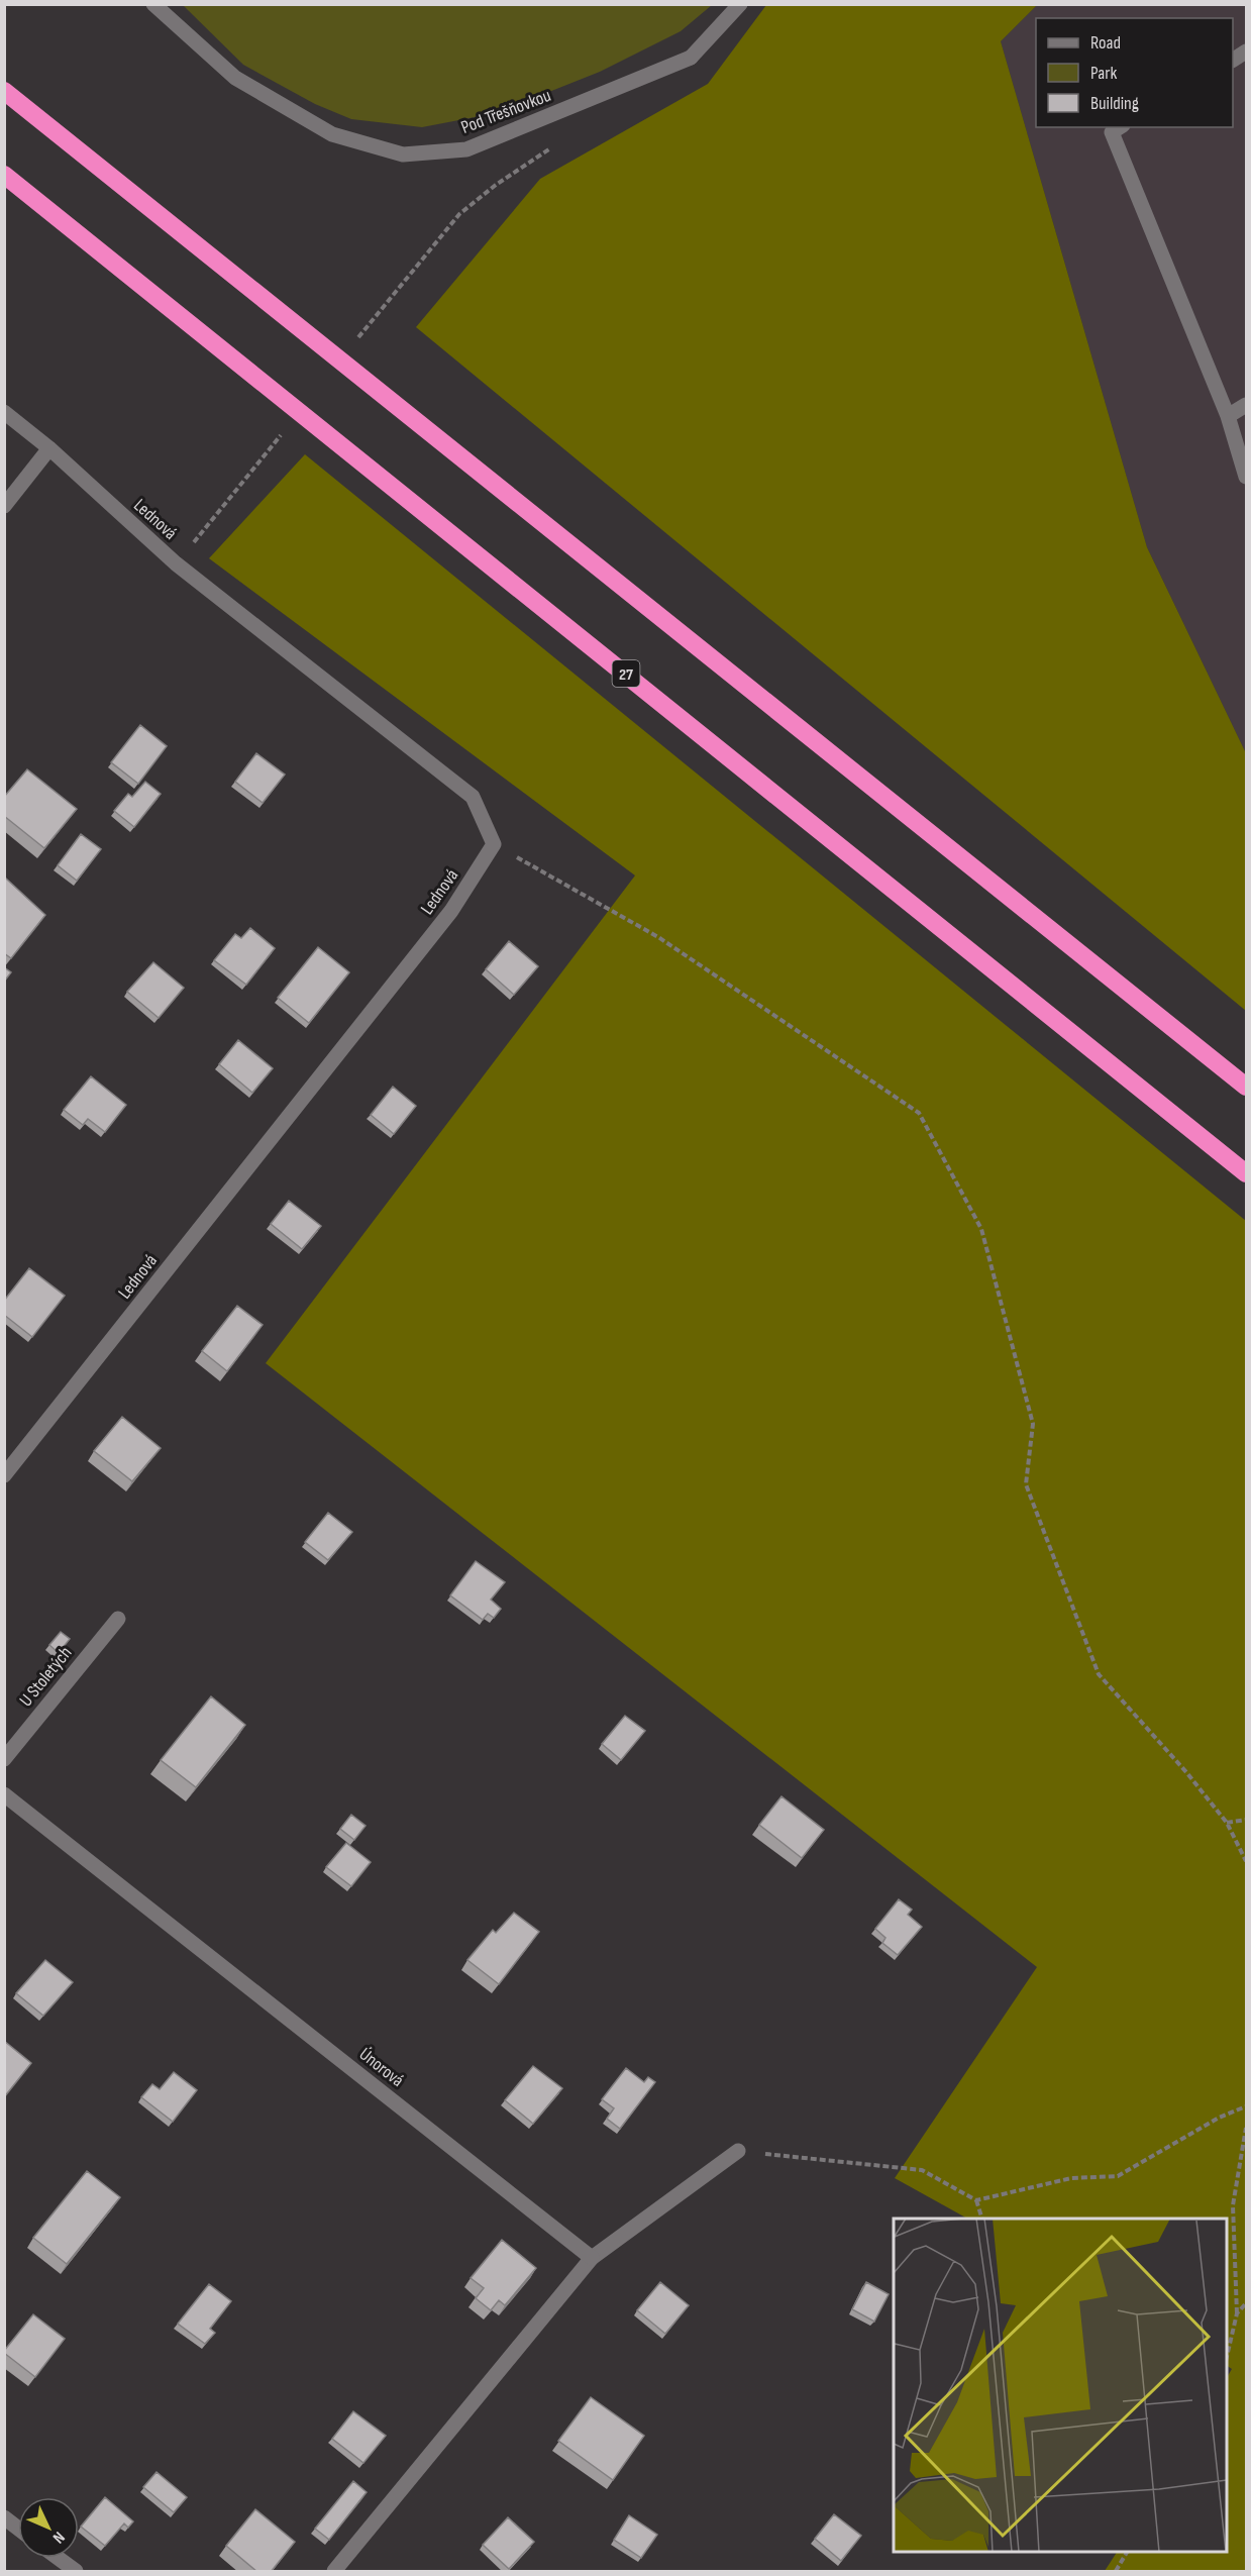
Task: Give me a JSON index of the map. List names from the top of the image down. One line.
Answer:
{"streets":{"highway":["27"],"street":["Pod Třešňovkou","Lednová","U Stoletých","Únorová"]},"legend":["Road","Park","Building"],"north":"bottom right"}
